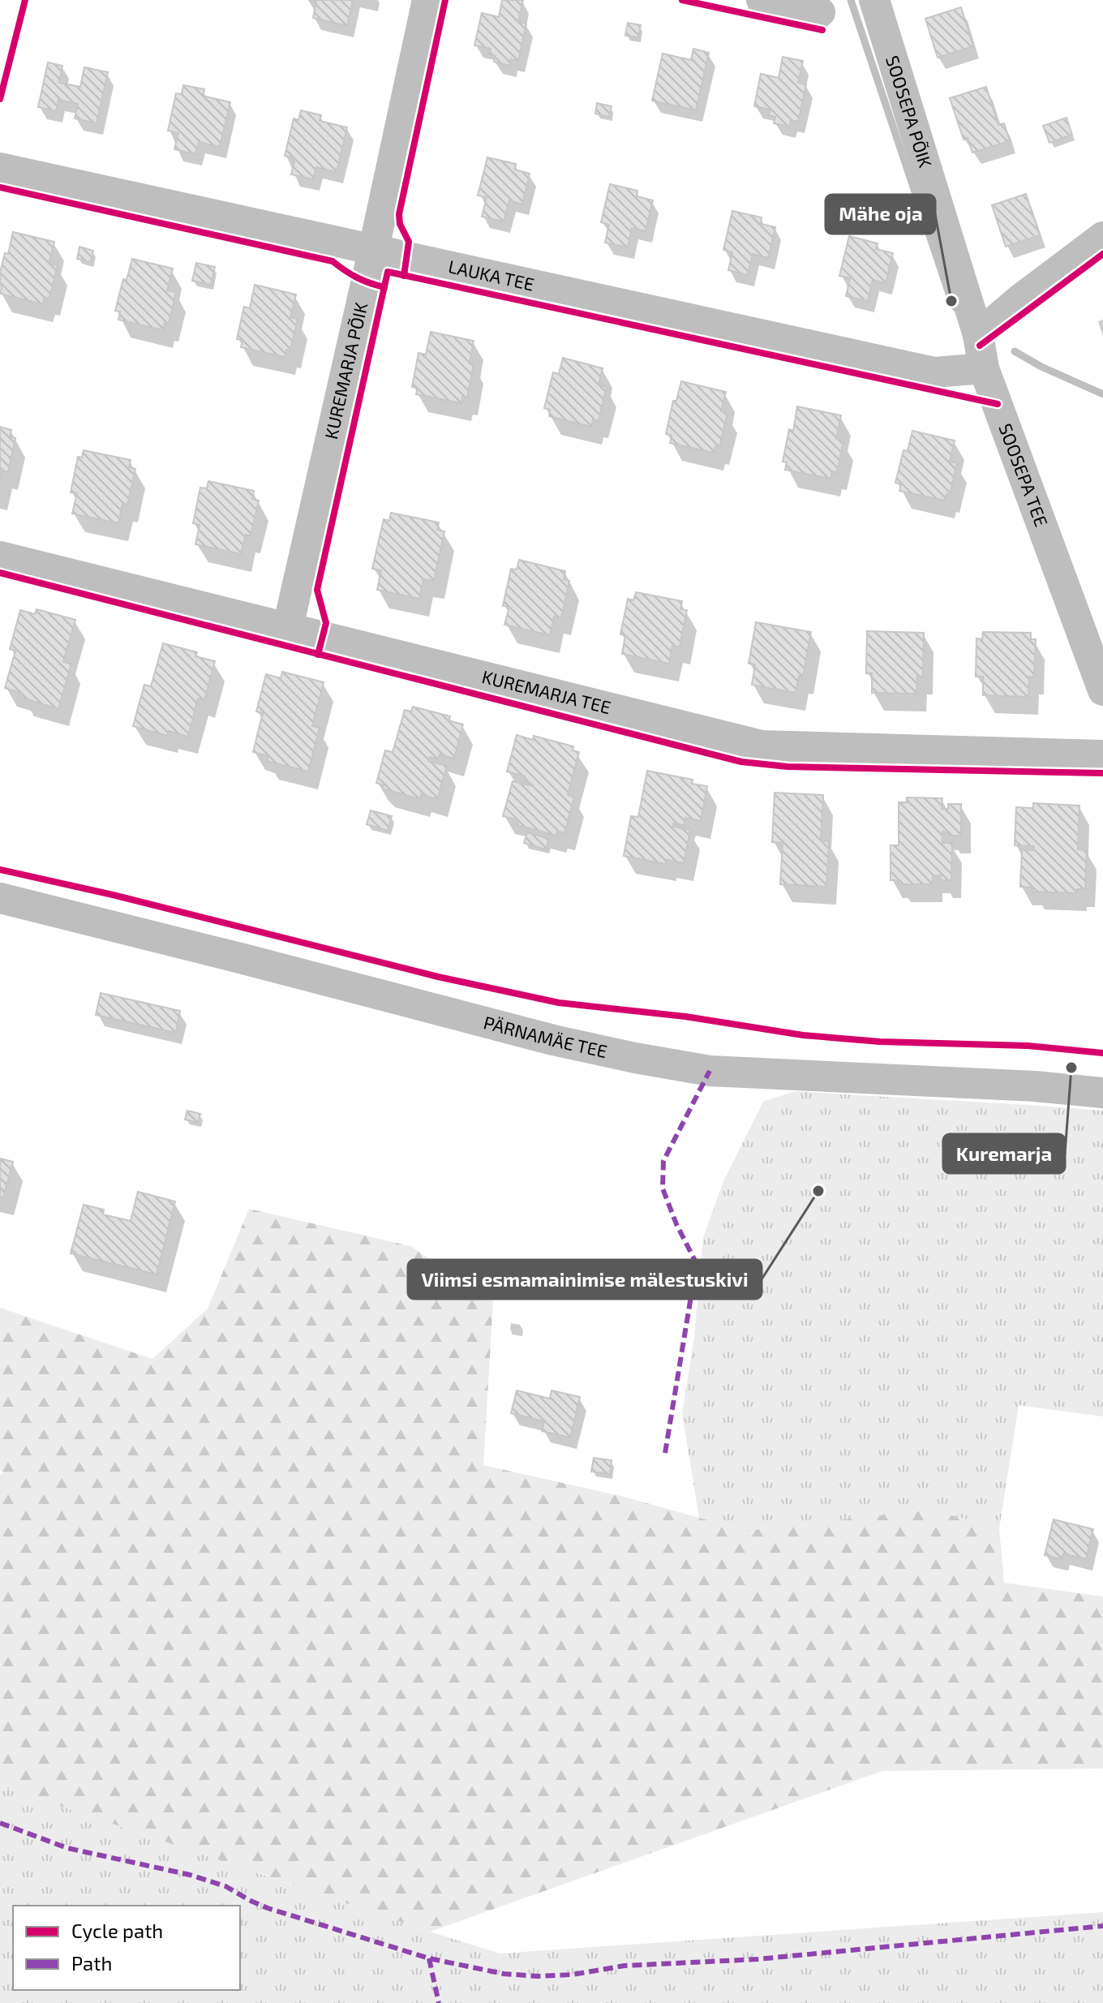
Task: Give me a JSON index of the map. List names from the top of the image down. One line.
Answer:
{"streets":{"street":["SOOSEPA PÕIK","LAUKA TEE","KUREMARJA PÕIK","SOOSEPA TEE","KUREMARJA TEE","PÄRNAMÄE TEE"]},"crossings":[["SOOSEPA PÕIK","SOOSEPA TEE"],["LAUKA TEE","KUREMARJA PÕIK"],["LAUKA TEE","SOOSEPA TEE"],["KUREMARJA PÕIK","KUREMARJA TEE"]],"places":["Mähe oja","Kuremarja","Viimsi esmamainimise mälestuskivi"],"legend":["Cycle path","Path"]}
